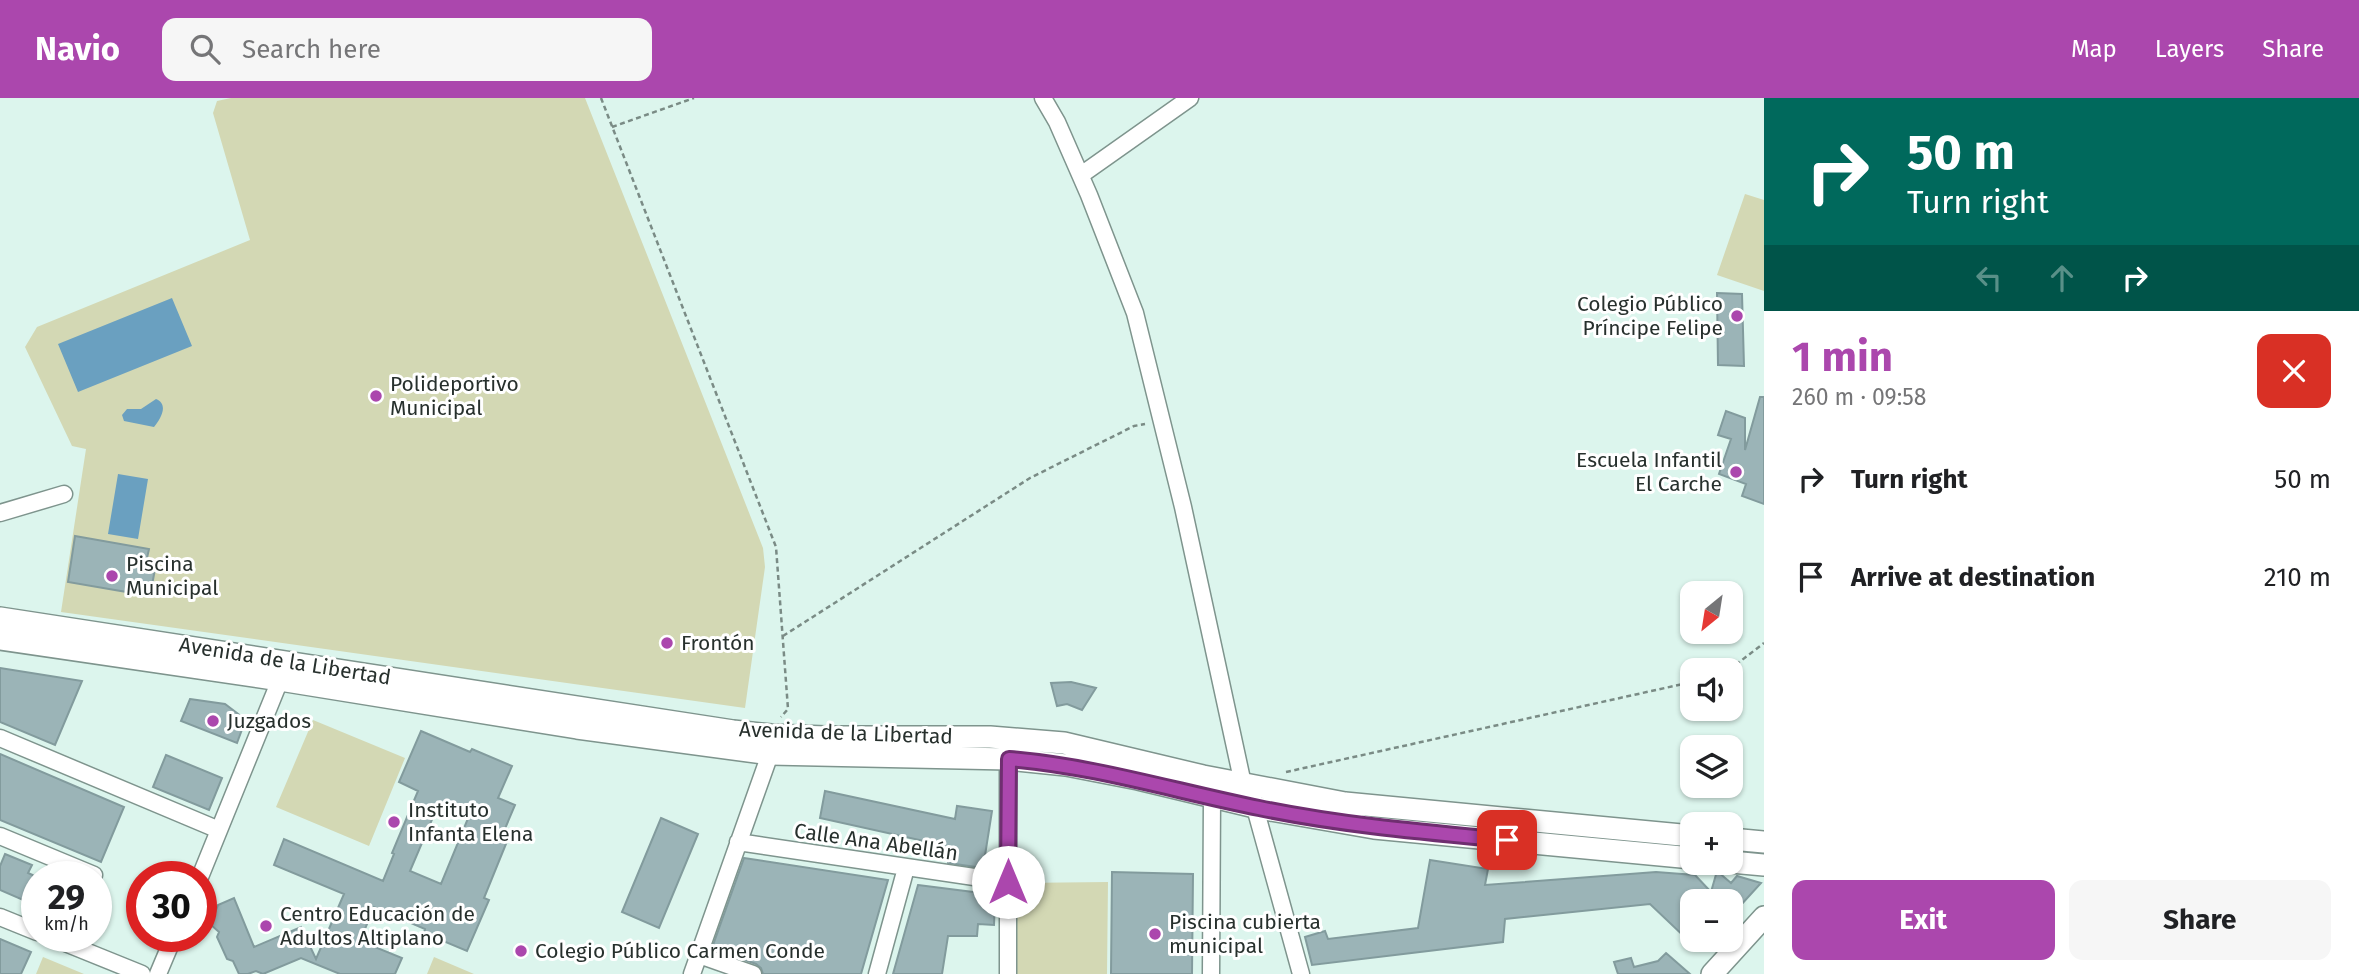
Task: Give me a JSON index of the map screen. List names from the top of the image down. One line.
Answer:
{"streets":{"main road":["Avenida de la Libertad"],"street":["Calle Ana Abellán"]},"places":["Colegio Público Príncipe Felipe","Polideportivo Municipal","Escuela Infantil El Carche","Piscina Municipal","Frontón","Juzgados","Instituto Infanta Elena","Centro Educación de Adultos Altiplano","Piscina cubierta municipal","Colegio Público Carmen Conde"],"north":"bottom left","page":{"header":"Navio","search":"Search here","nav":["Map","Layers","Share"],"turn":["50 m","Turn right"],"heading":["1 min","260 m · 09:58"],"list":[{"name":"Turn right","value":"50 m"},{"name":"Arrive at destination","value":"210 m"}],"map_buttons":["+","−"],"speed":"29 km/h","limit":"30","buttons":["Exit","Share"]}}
